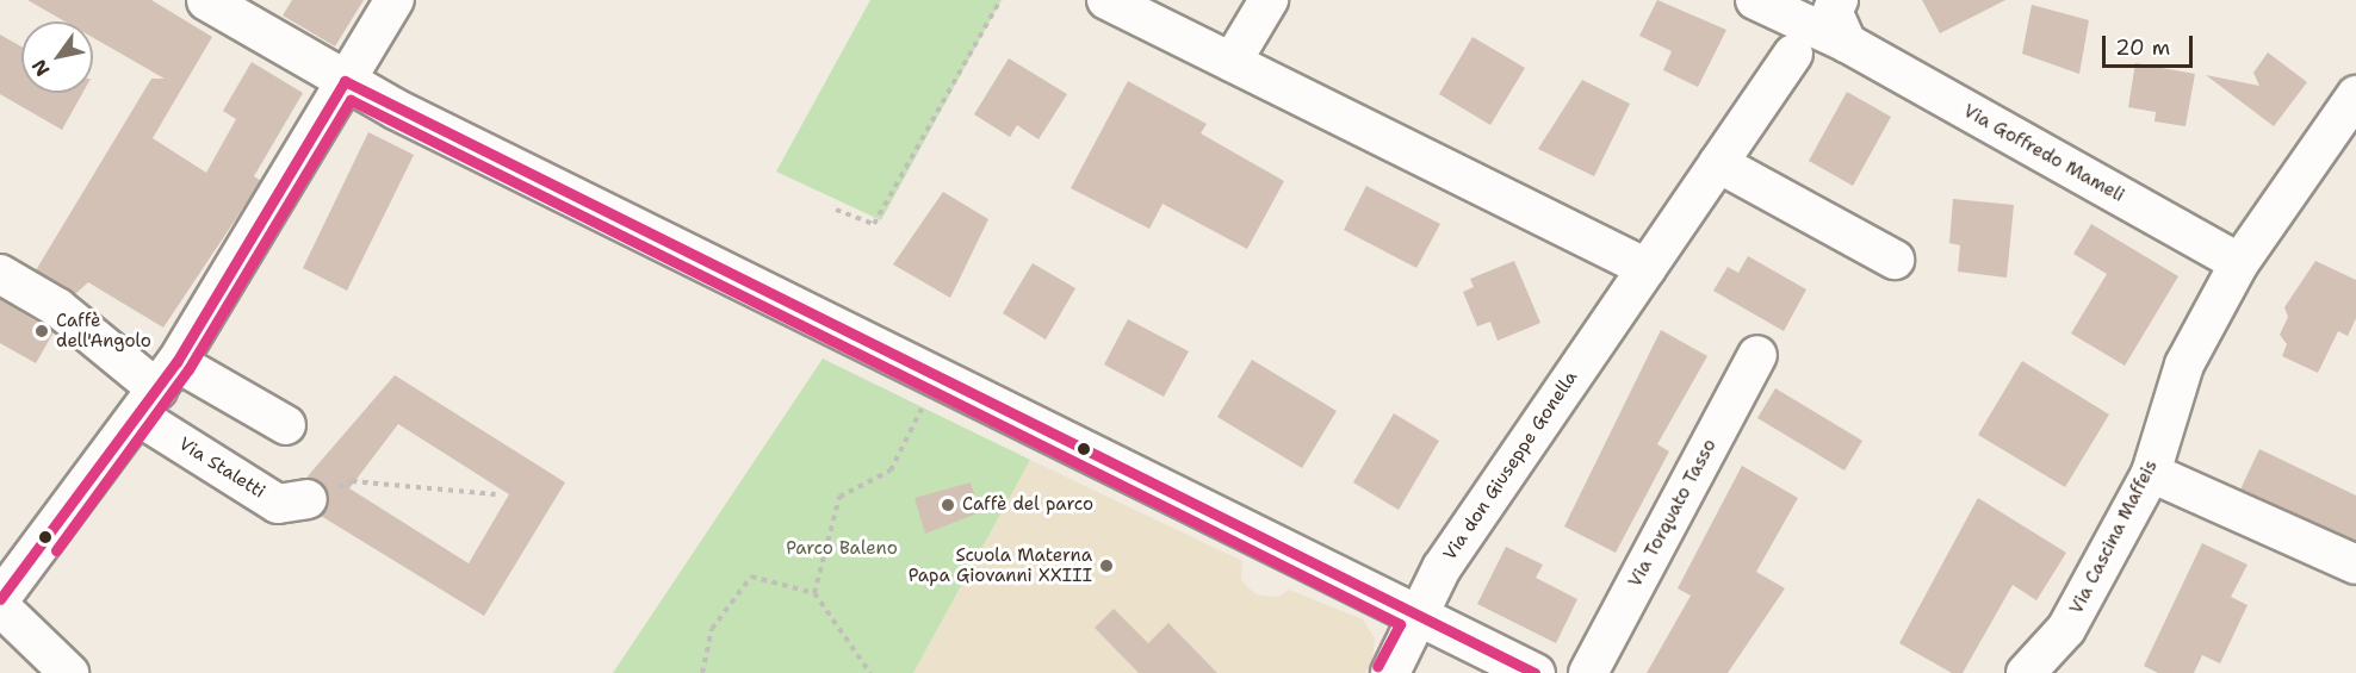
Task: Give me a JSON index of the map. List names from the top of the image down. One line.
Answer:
{"streets":{"street":["Via Goffredo Mameli","Via don Giuseppe Gonella","Via Staletti","Via Torquato Tasso","Via Cascina Maffeis"]},"crossings":[["Via Goffredo Mameli","Via Cascina Maffeis"]],"parks":["Parco Baleno"],"places":["Caffè dell'Angolo","Caffè del parco","Scuola Materna Papa Giovanni XXIII"],"scale_bar":"20 m","north":"bottom left"}
